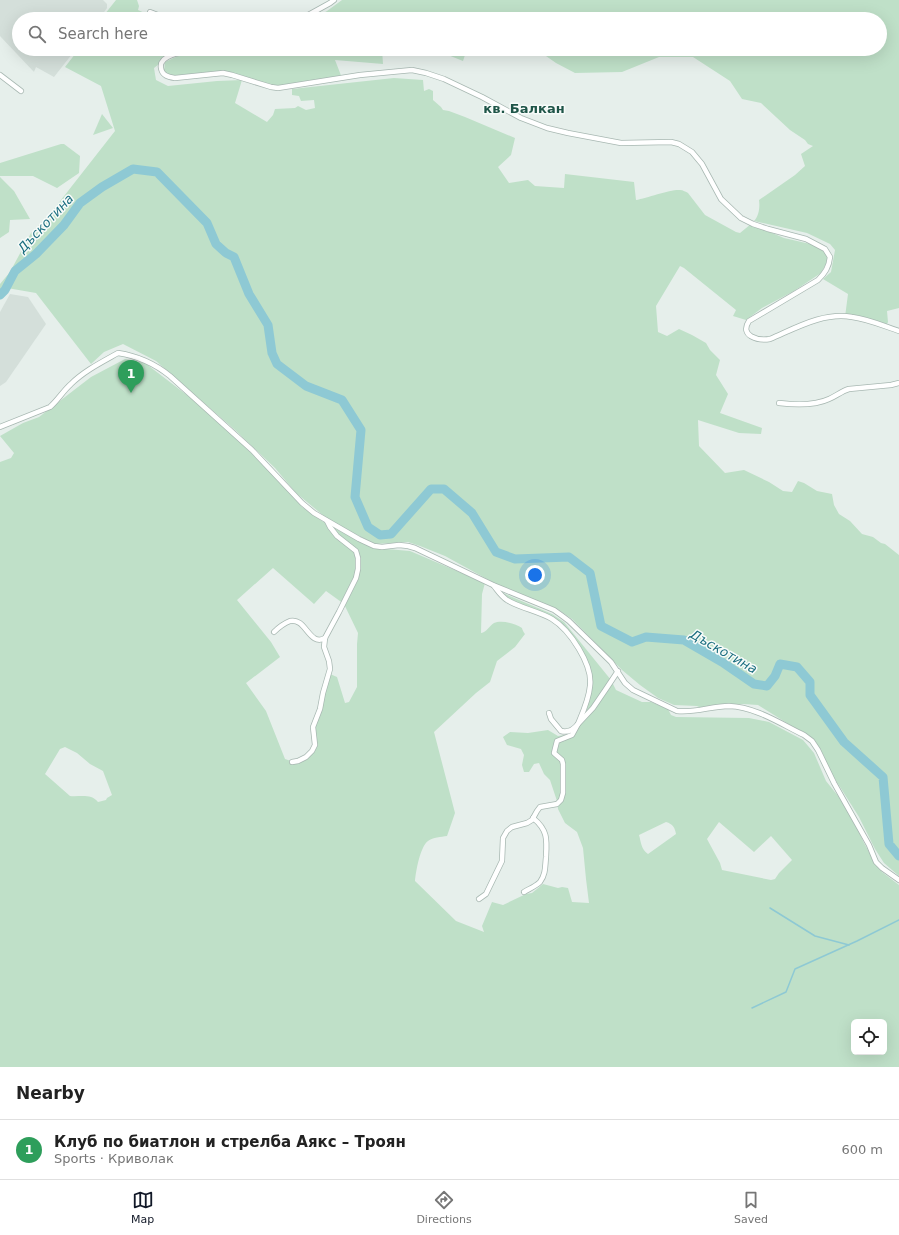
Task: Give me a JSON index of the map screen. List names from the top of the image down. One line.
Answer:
{"districts":["кв. Балкан"],"water":["Дъскотина"],"page":{"search":"Search here","pins":"1","heading":"Nearby","list":[{"mark":"1","name":"Клуб по биатлон и стрелба Аякс – Троян","note":"Sports · Криволак","value":"600 m"}],"nav":["Map","Directions","Saved"]}}
